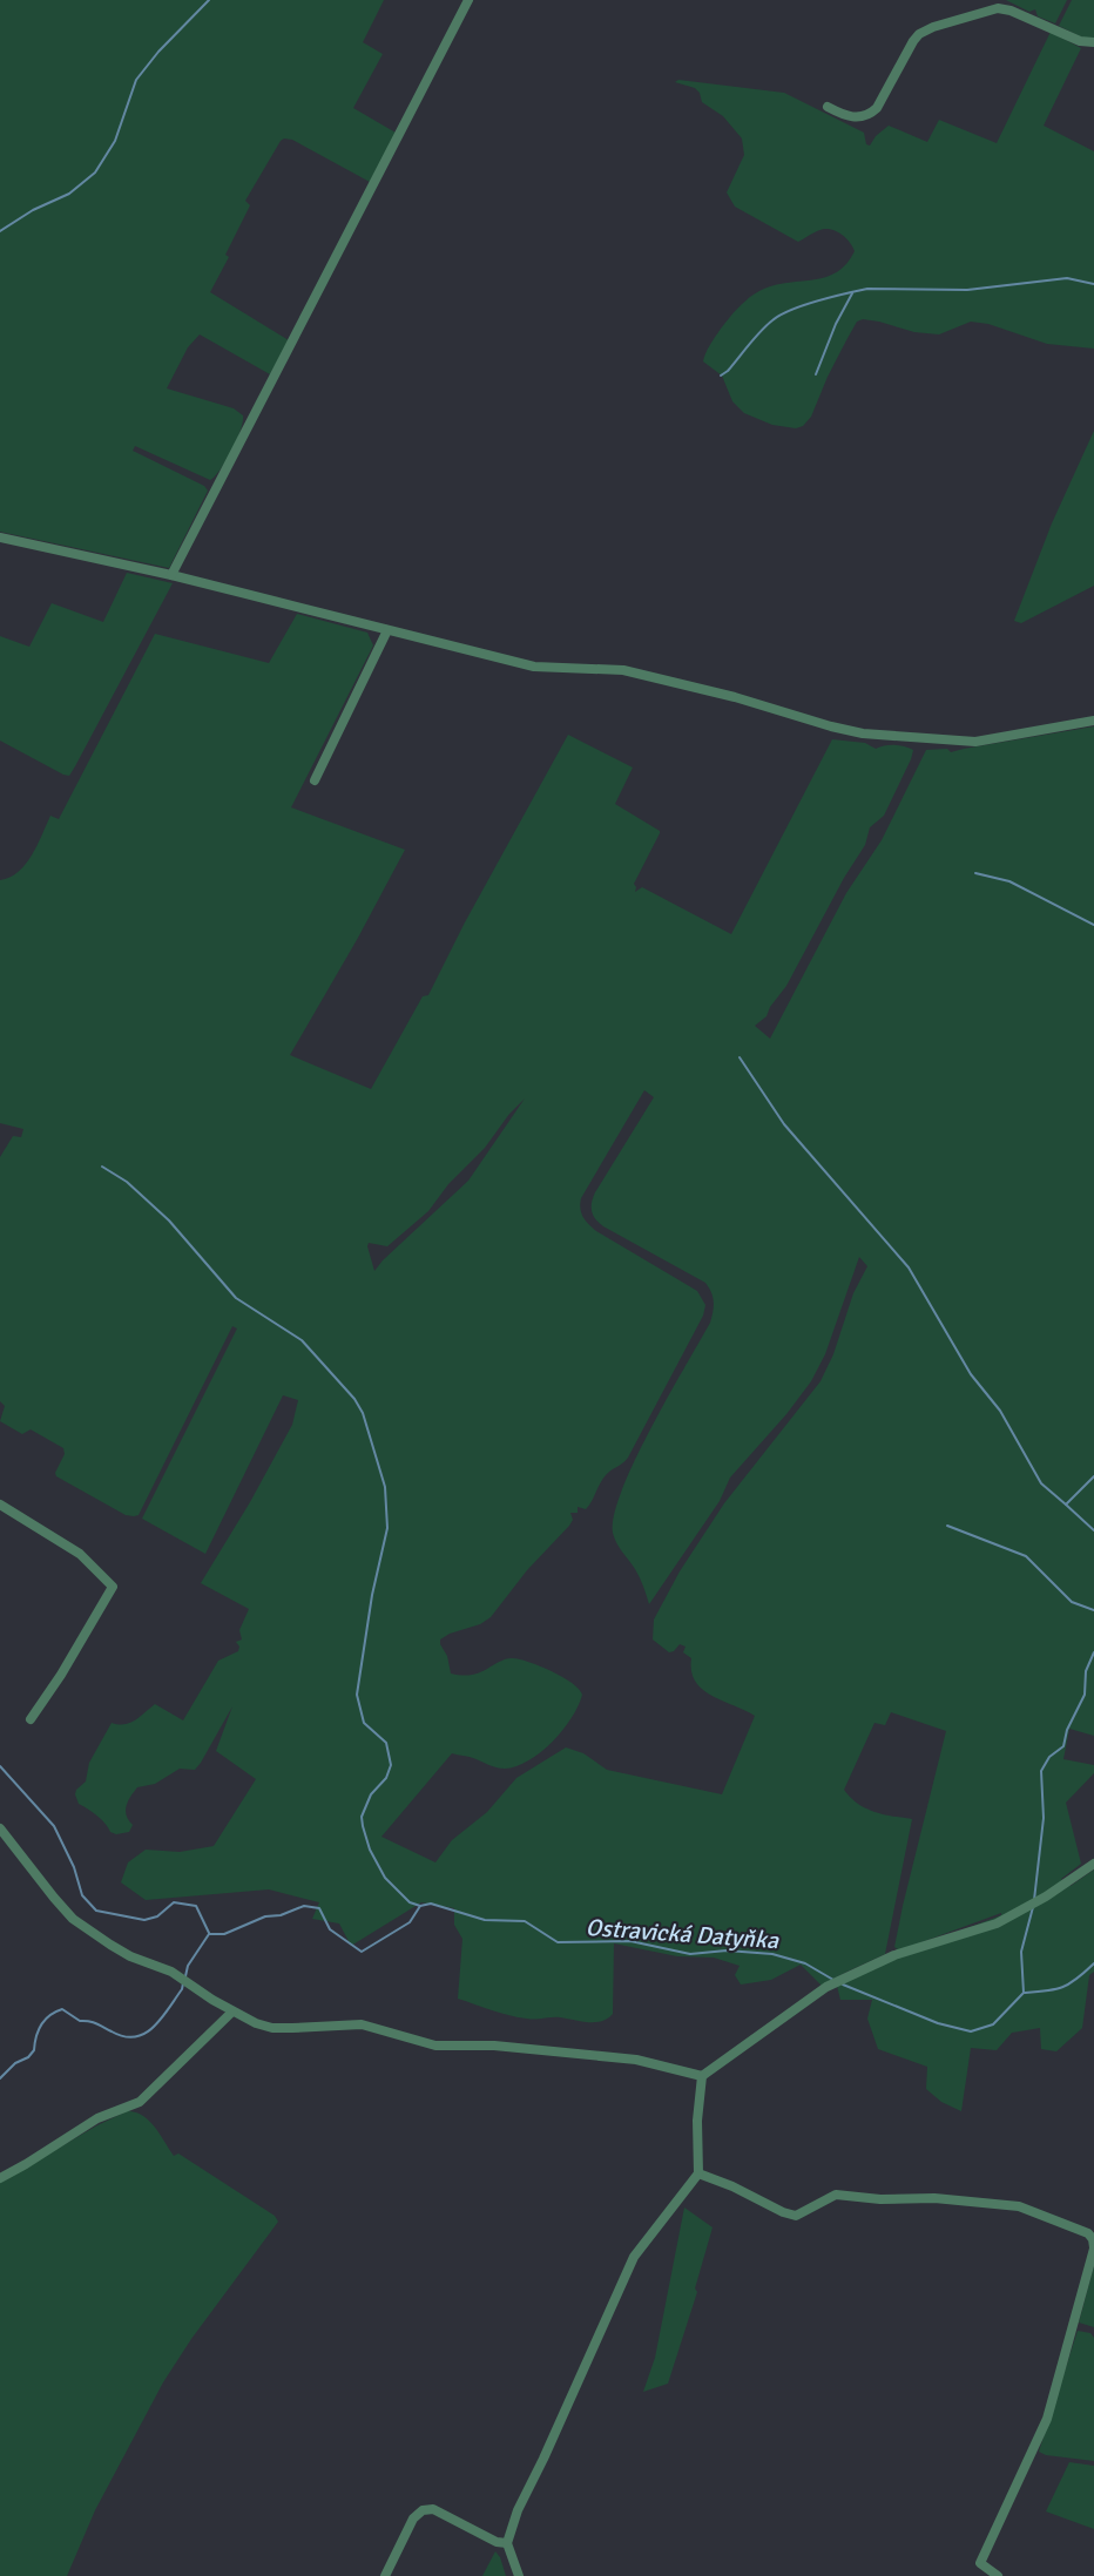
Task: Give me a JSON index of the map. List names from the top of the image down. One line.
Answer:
{"water":["Ostravická Datyňka"]}
